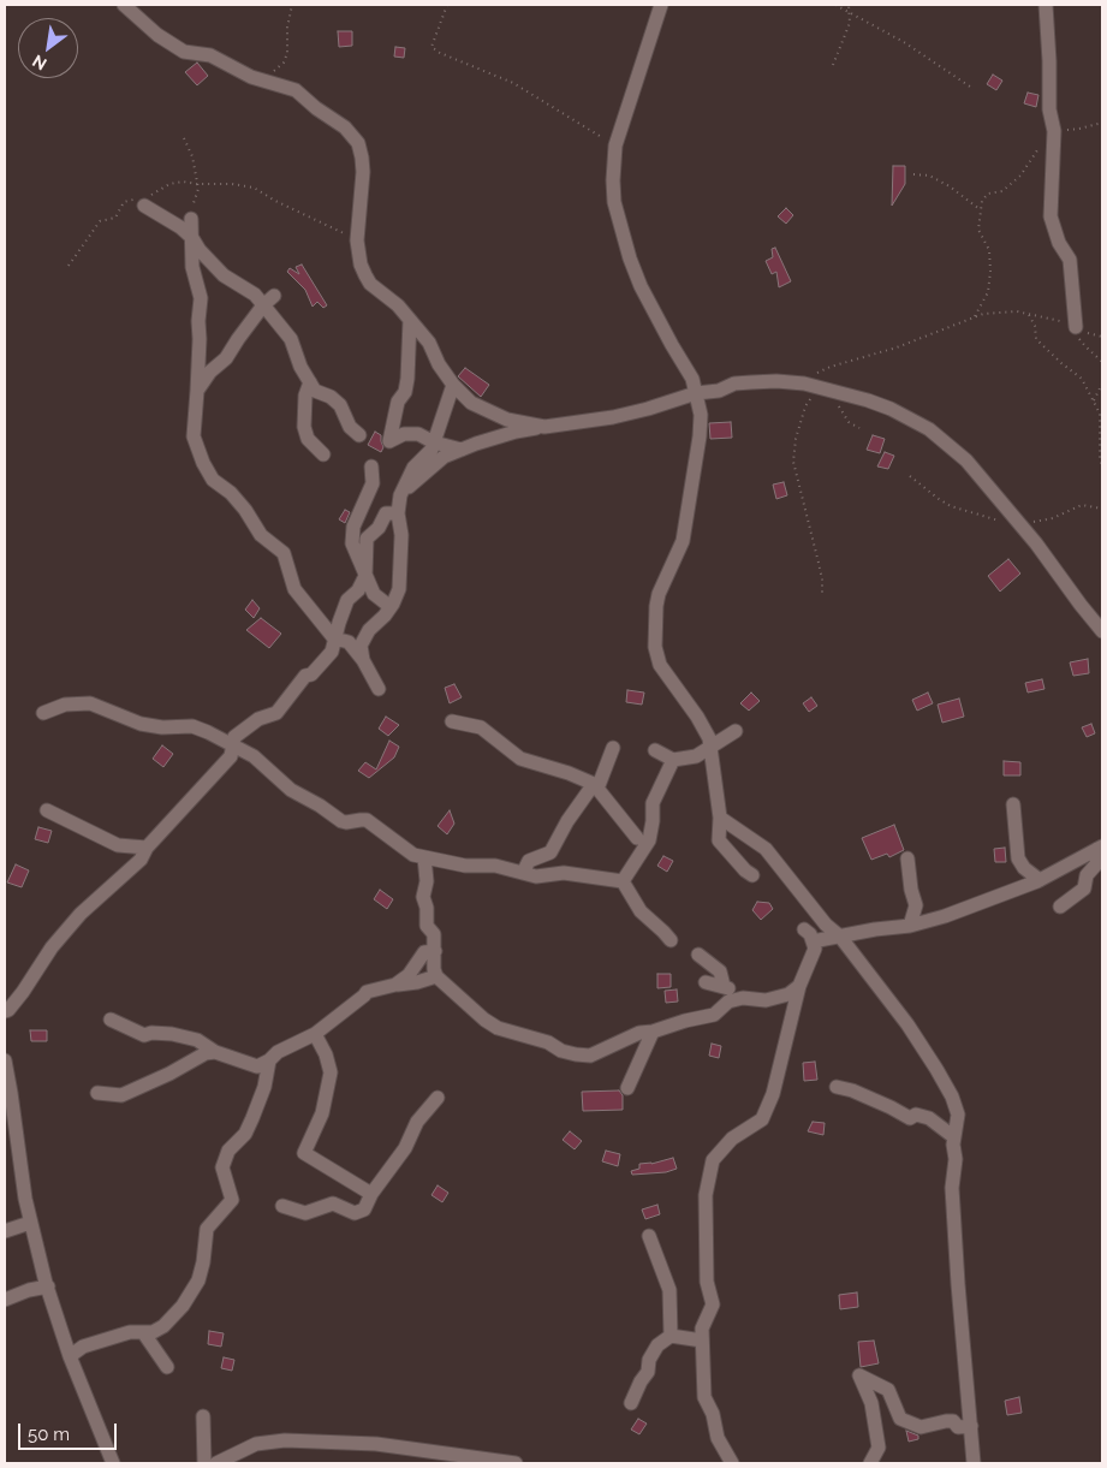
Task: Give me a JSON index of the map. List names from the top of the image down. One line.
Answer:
{"scale_bar":"50 m","north":"bottom left"}
